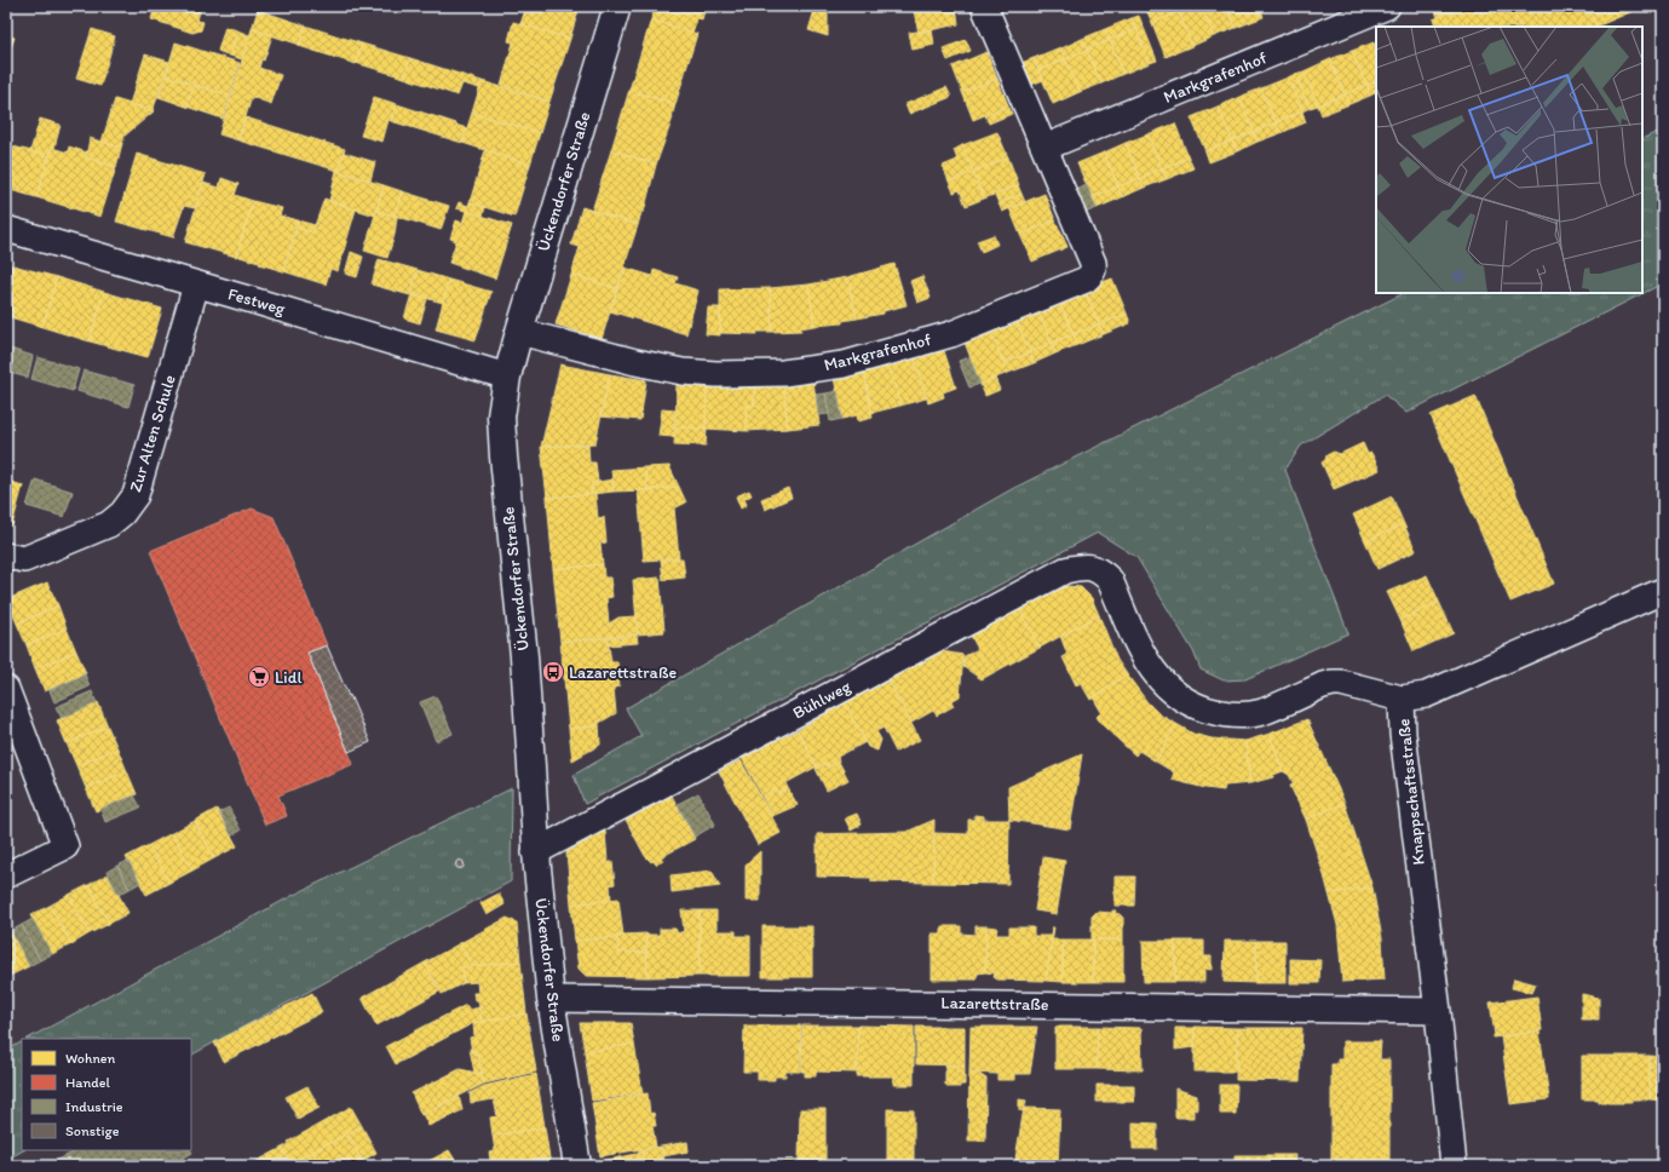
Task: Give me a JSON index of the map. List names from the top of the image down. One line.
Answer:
{"streets":{"main road":["Ückendorfer Straße"],"street":["Markgrafenhof","Festweg","Zur Alten Schule","Bühlweg","Knappschaftsstraße","Lazarettstraße"]},"crossings":[["Markgrafenhof","Ückendorfer Straße"],["Ückendorfer Straße","Festweg"],["Ückendorfer Straße","Bühlweg"],["Ückendorfer Straße","Lazarettstraße"],["Festweg","Zur Alten Schule"],["Bühlweg","Knappschaftsstraße"],["Knappschaftsstraße","Lazarettstraße"]],"places":{"bus stop":["Lazarettstraße"],"supermarket":["Lidl"]},"legend":["Wohnen","Handel","Industrie","Sonstige"]}
